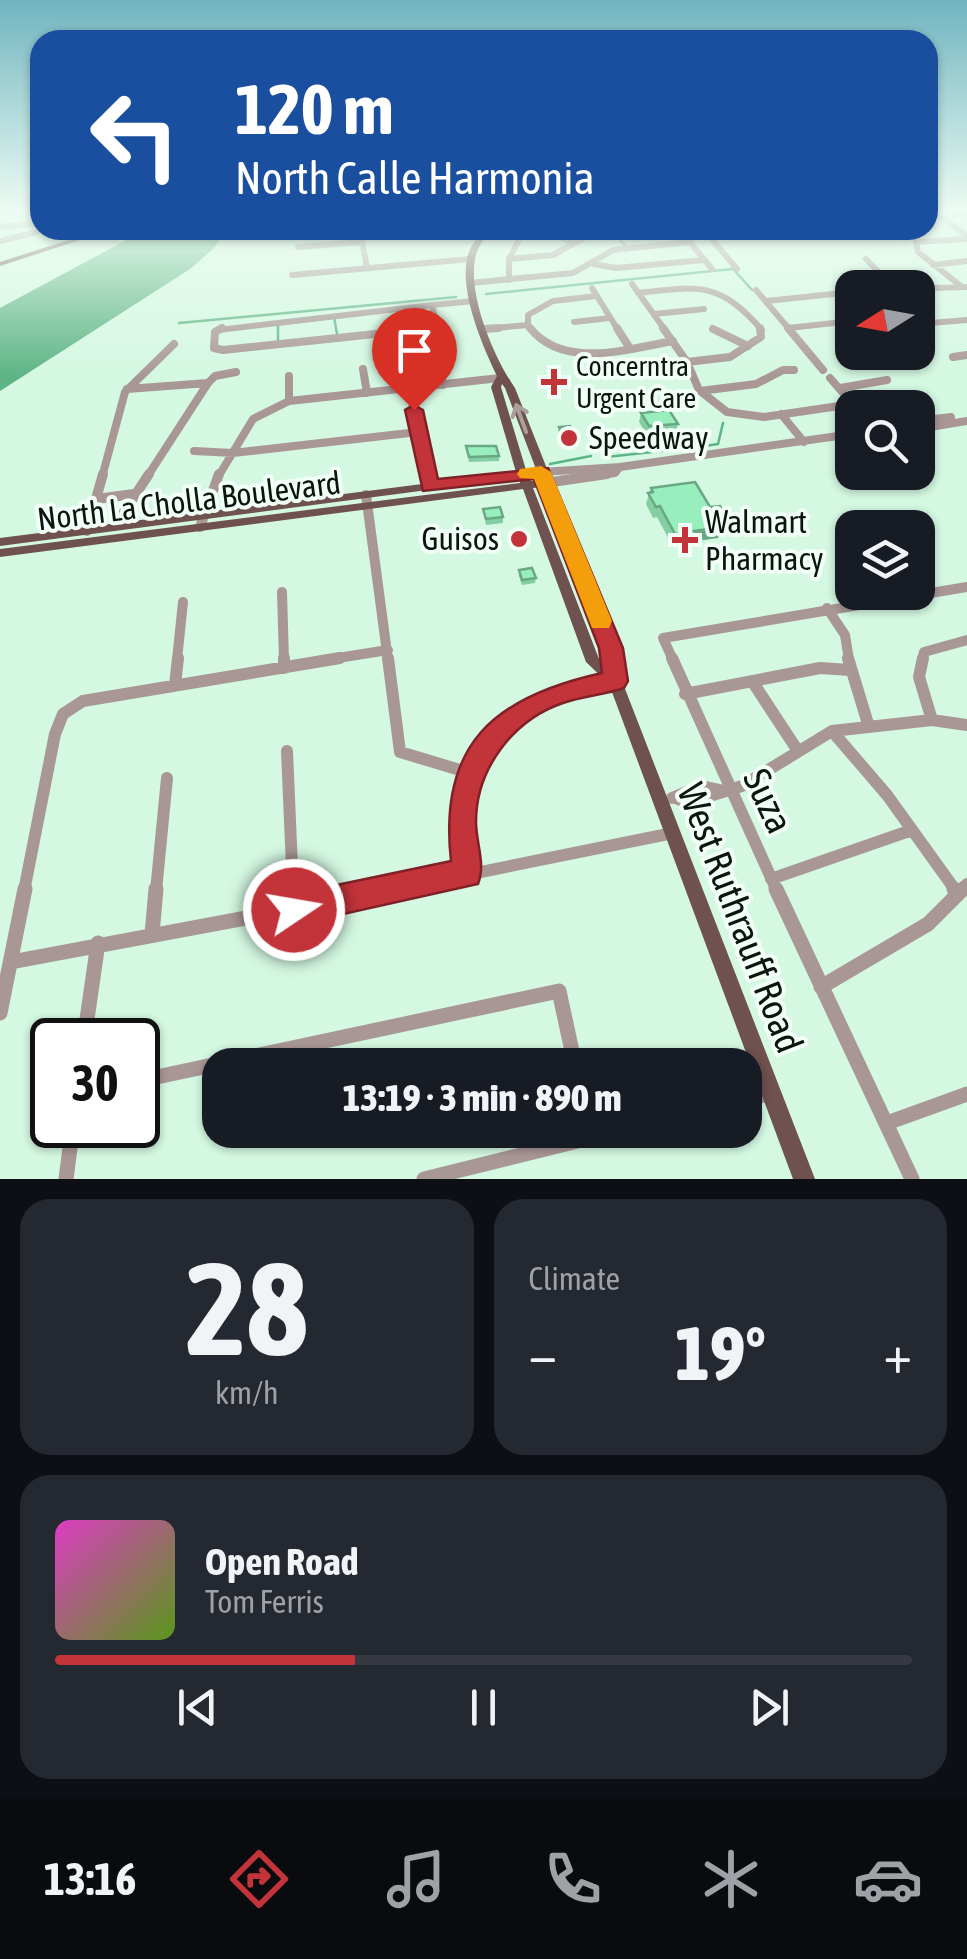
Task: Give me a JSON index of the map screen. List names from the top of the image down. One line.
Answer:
{"streets":{"main road":["North La Cholla Boulevard","West Ruthrauff Road"],"street":["Suza"]},"crossings":[["North La Cholla Boulevard","West Ruthrauff Road"]],"places":{"health":["Concerntra Urgent Care","Walmart Pharmacy"],"other":["Speedway","Guisos"]},"north":"left","page":{"turn":["120 m","North Calle Harmonia"],"limit":"30","trip":"13:19 · 3 min · 890 m","tile":[["28","km/h"],"Climate"],"heat":["−","19°","+"],"song":["Open Road","Tom Ferris"],"tabs":"13:16"}}
